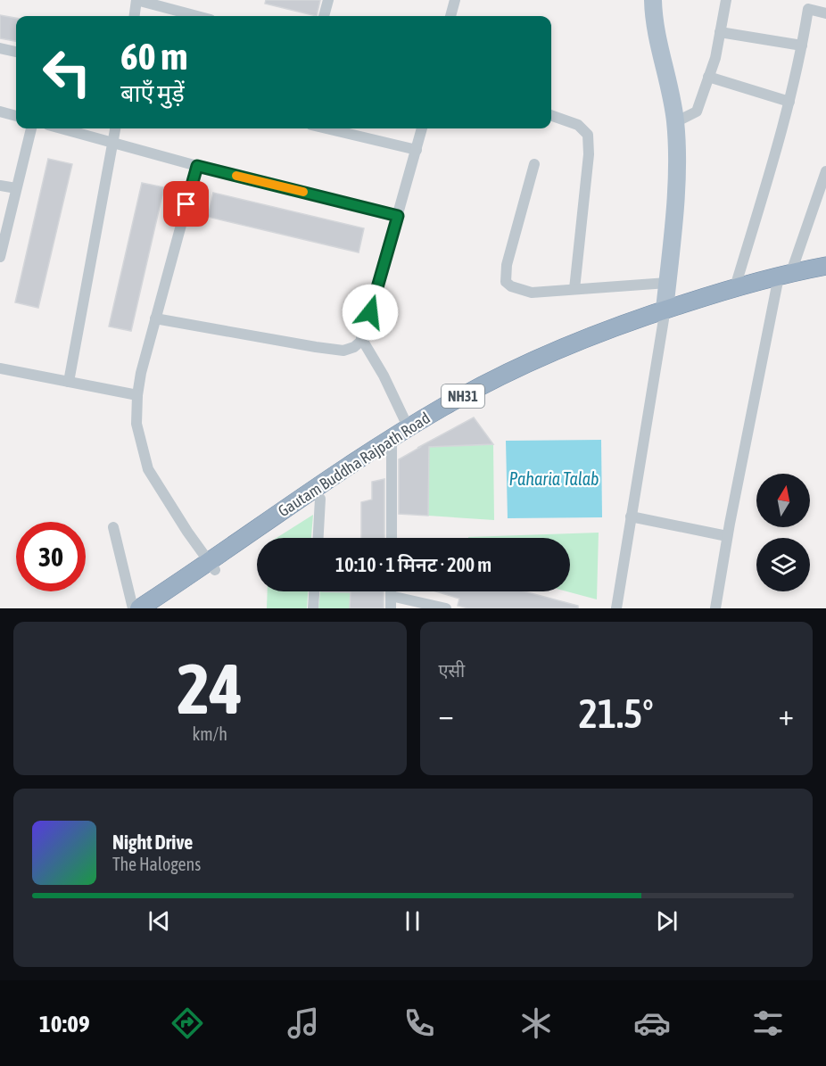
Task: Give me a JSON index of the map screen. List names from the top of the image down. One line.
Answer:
{"streets":{"highway":["NH31","Gautam Buddha Rajpath Road"]},"crossings":[["NH31","Gautam Buddha Rajpath Road"]],"water":["Paharia Talab"],"north":"top","page":{"turn":["60 m","बाएँ मुड़ें"],"limit":"30","trip":"10:10 · 1 मिनट · 200 m","tile":[["24","km/h"],"एसी"],"heat":["−","21.5°","+"],"song":["Night Drive","The Halogens"],"tabs":"10:09"}}
